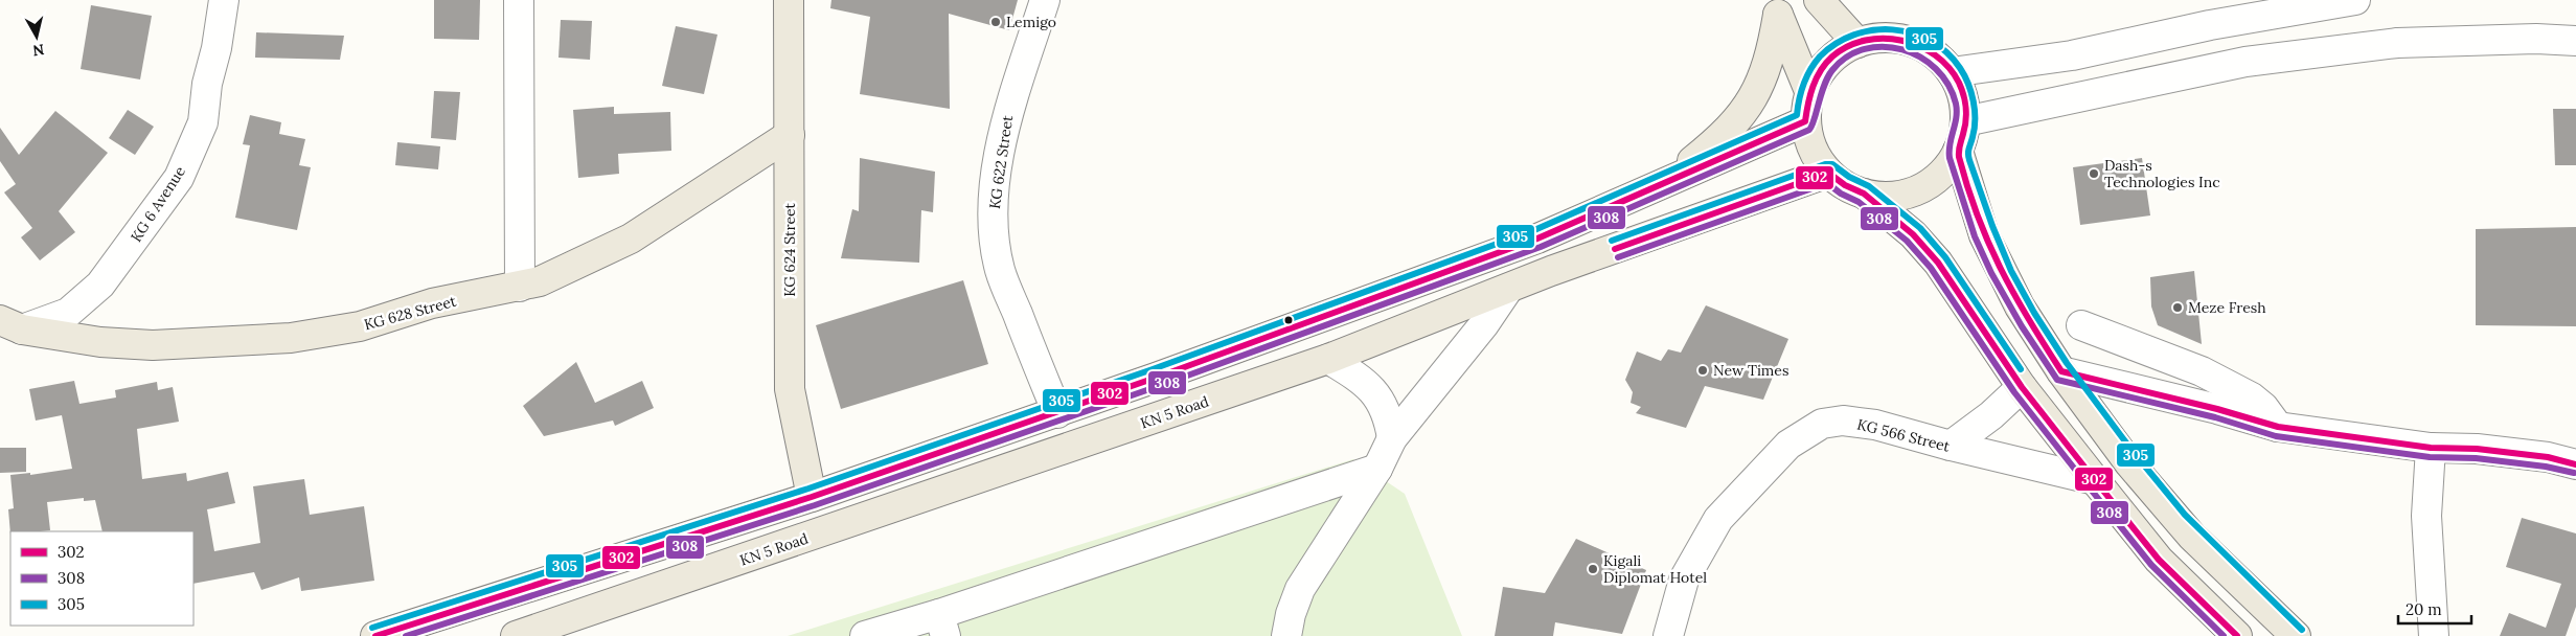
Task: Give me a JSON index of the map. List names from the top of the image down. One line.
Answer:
{"streets":{"main road":["KG 624 Street","KG 628 Street","KN 5 Road"],"street":["KG 622 Street","KG 6 Avenue","KG 566 Street"]},"crossings":[["KG 6 Avenue","KG 628 Street"],["KG 624 Street","KG 628 Street"]],"places":["Lemigo","Dash-s Technologies Inc","Meze Fresh","New Times","Kigali Diplomat Hotel"],"lines":["transit line 305","transit line 302","transit line 308"],"legend":["302","308","305"],"scale_bar":"20 m","north":"bottom"}
